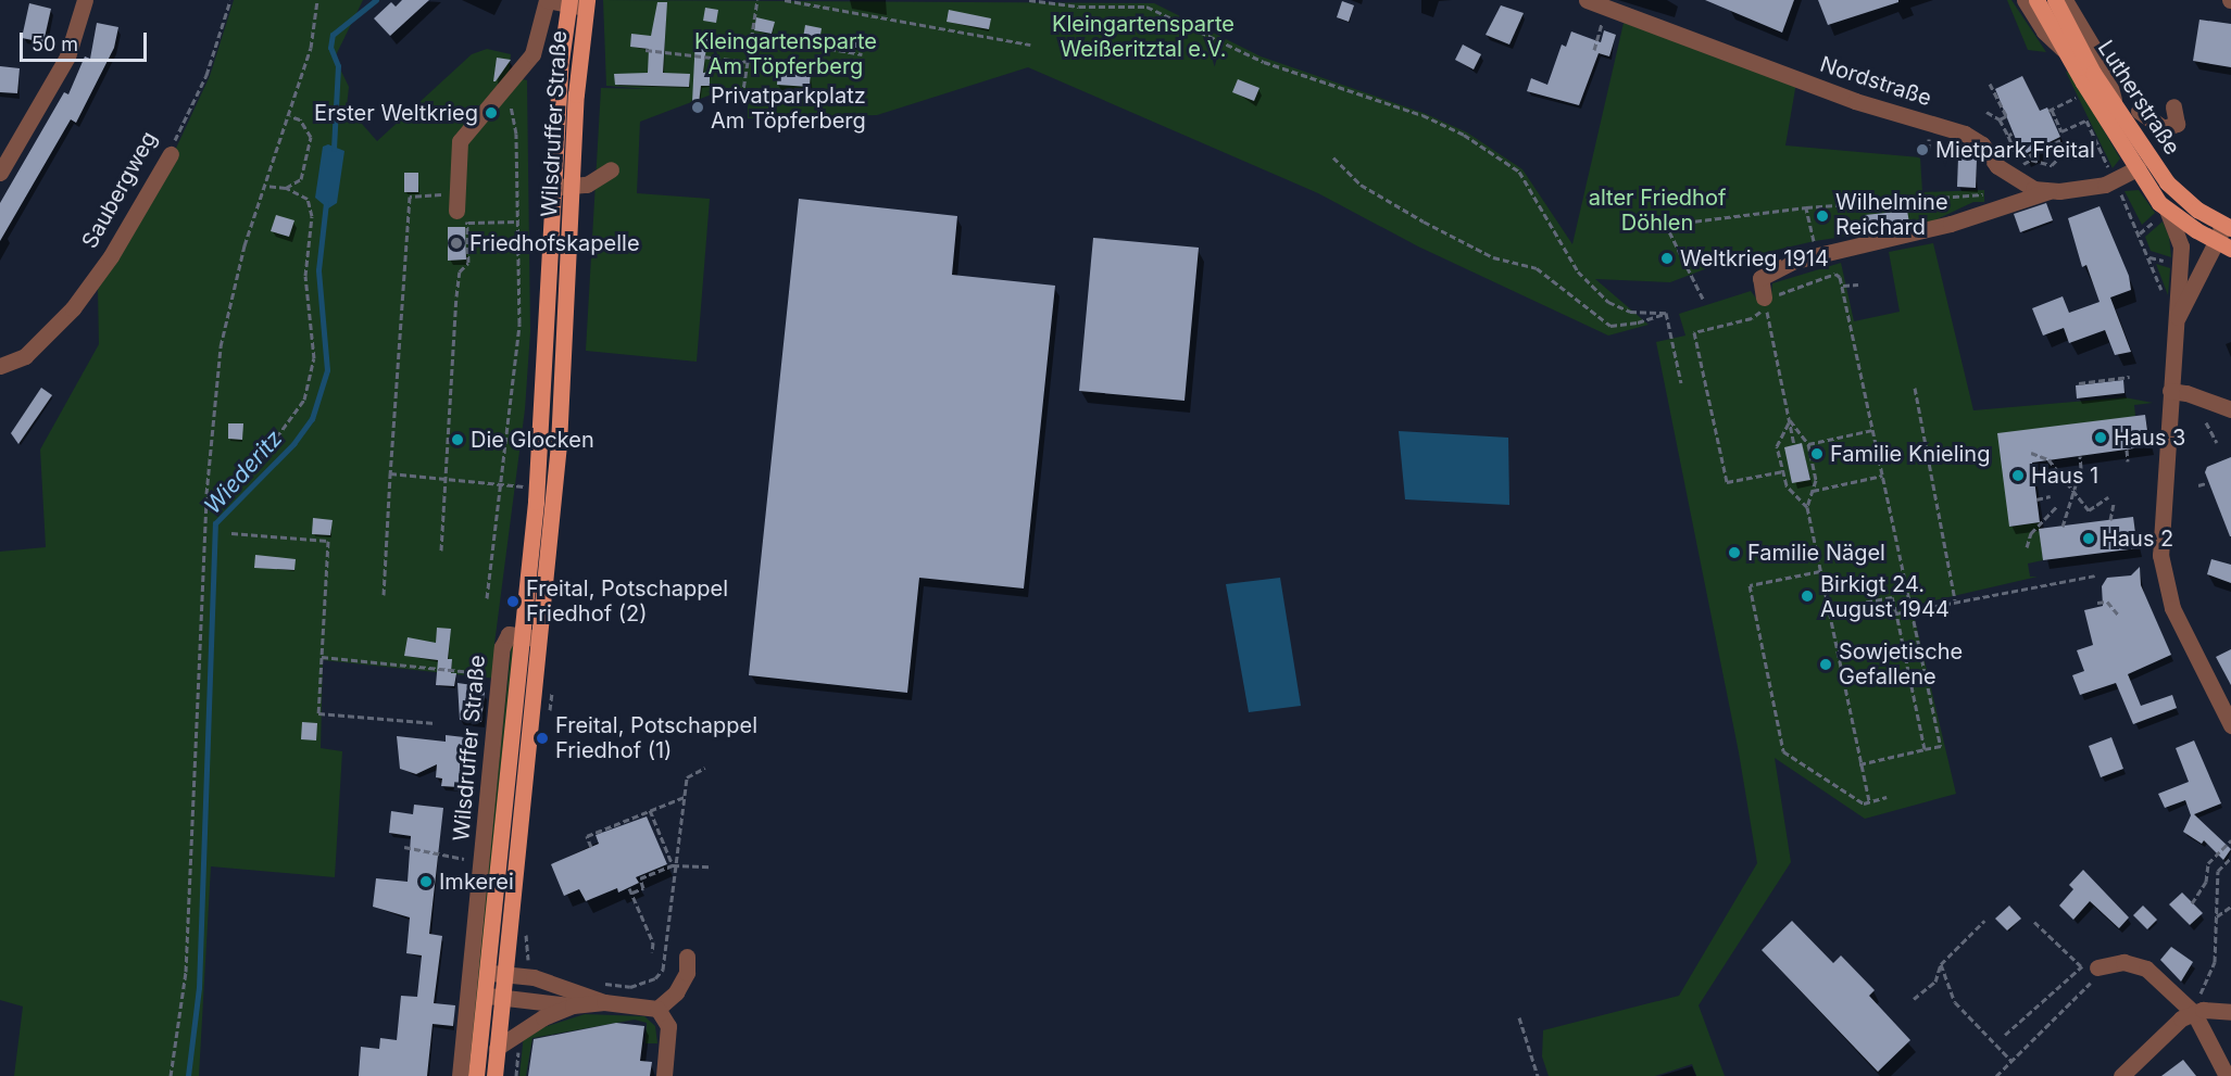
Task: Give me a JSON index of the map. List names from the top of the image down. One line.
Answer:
{"streets":{"main road":["Lutherstraße","Wilsdruffer Straße"],"street":["Nordstraße","Saubergweg"]},"crossings":[["Nordstraße","Lutherstraße"]],"water":["Wiederitz"],"parks":["Kleingartensparte Weißeritztal e.V.","Kleingartensparte Am Töpferberg","alter Friedhof Döhlen"],"places":["Privatparkplatz Am Töpferberg","Erster Weltkrieg","Mietpark Freital","Wilhelmine Reichard","Friedhofskapelle","Weltkrieg 1914","Haus 3","Die Glocken","Familie Knieling","Haus 1","Haus 2","Familie Nägel","Birkigt 24. August 1944","Freital, Potschappel Friedhof (2)","Sowjetische Gefallene","Freital, Potschappel Friedhof (1)","Imkerei"],"scale_bar":"50 m"}
